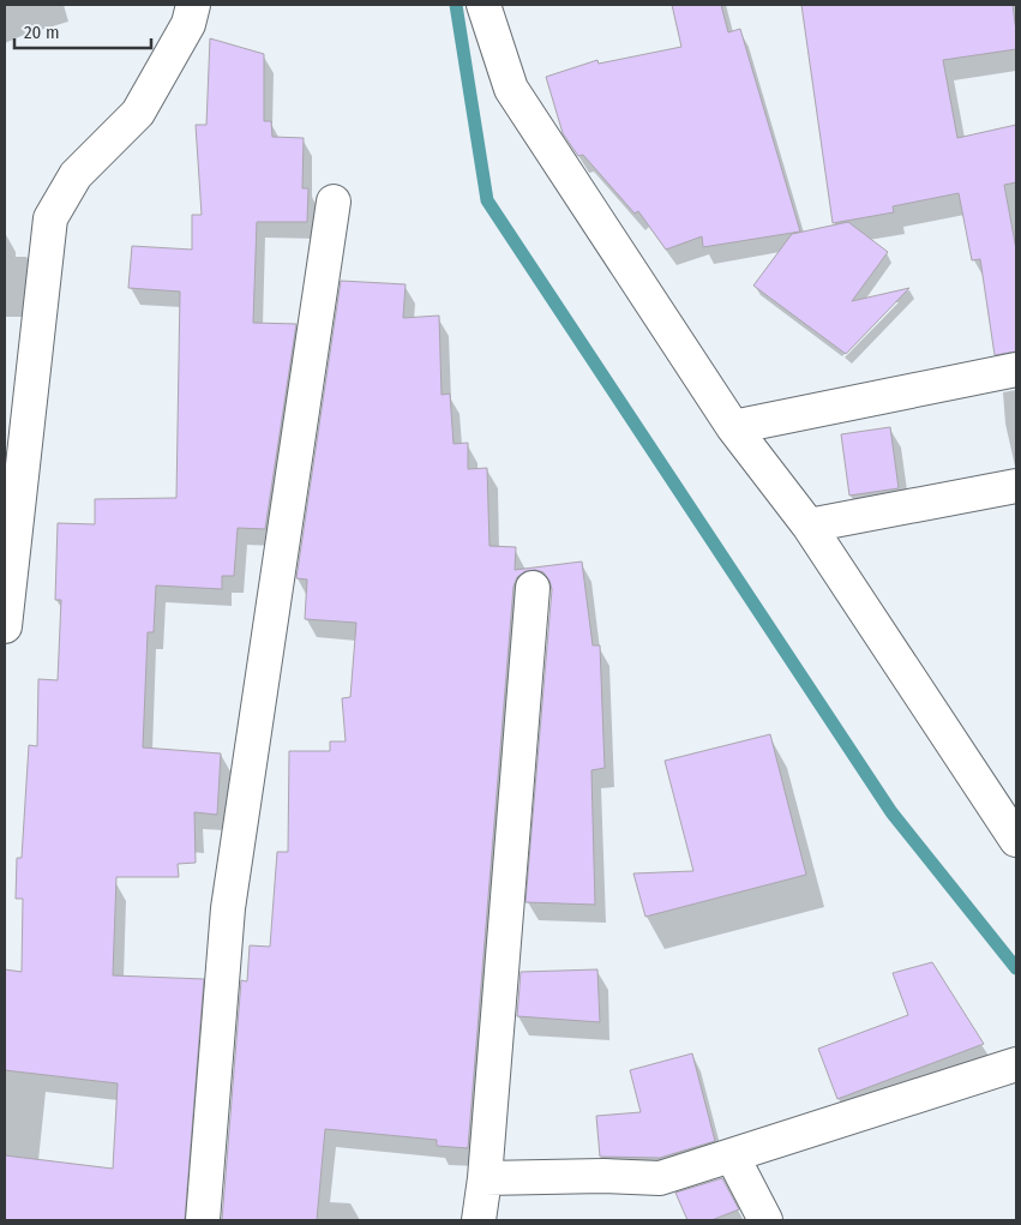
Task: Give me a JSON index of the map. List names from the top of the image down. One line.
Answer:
{"scale_bar":"20 m"}
